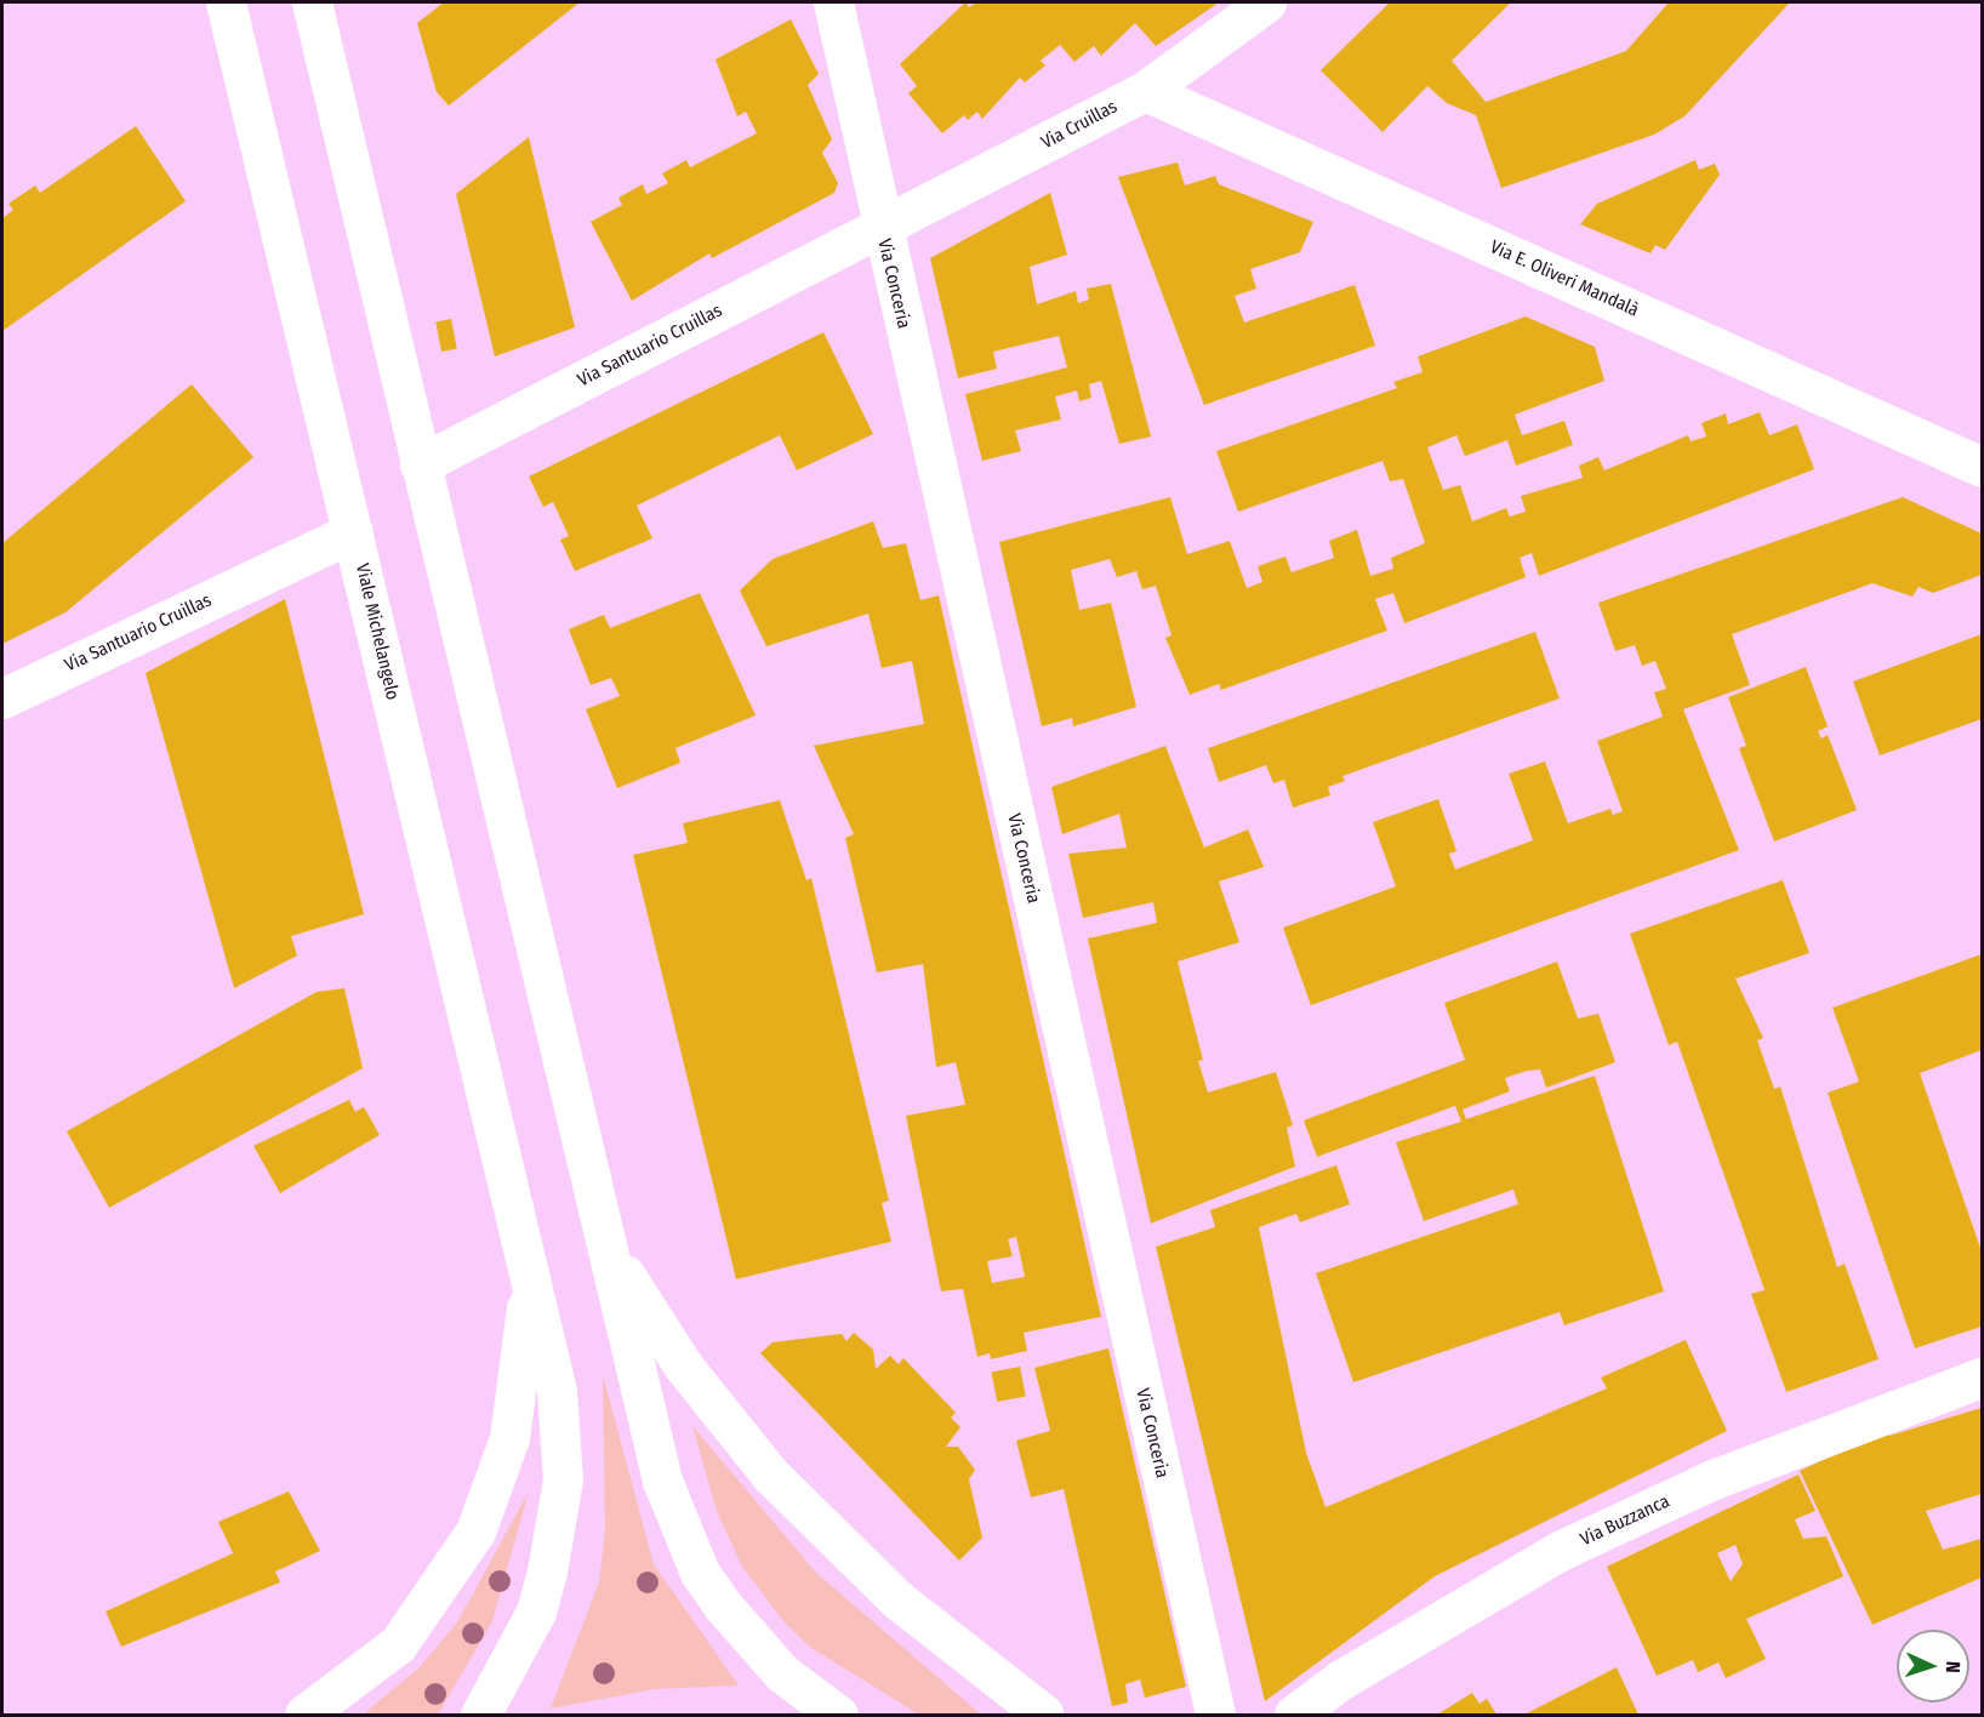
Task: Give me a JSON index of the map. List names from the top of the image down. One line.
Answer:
{"streets":{"street":["Via Cruillas","Via E. Oliveri Mandalà","Via Conceria","Via Santuario Cruillas","Viale Michelangelo","Via Buzzanca"]},"crossings":[["Via Cruillas","Via E. Oliveri Mandalà"],["Via Cruillas","Via Conceria"],["Via Cruillas","Via Santuario Cruillas"],["Via Conceria","Via Santuario Cruillas"],["Via Santuario Cruillas","Viale Michelangelo"]],"north":"right"}
